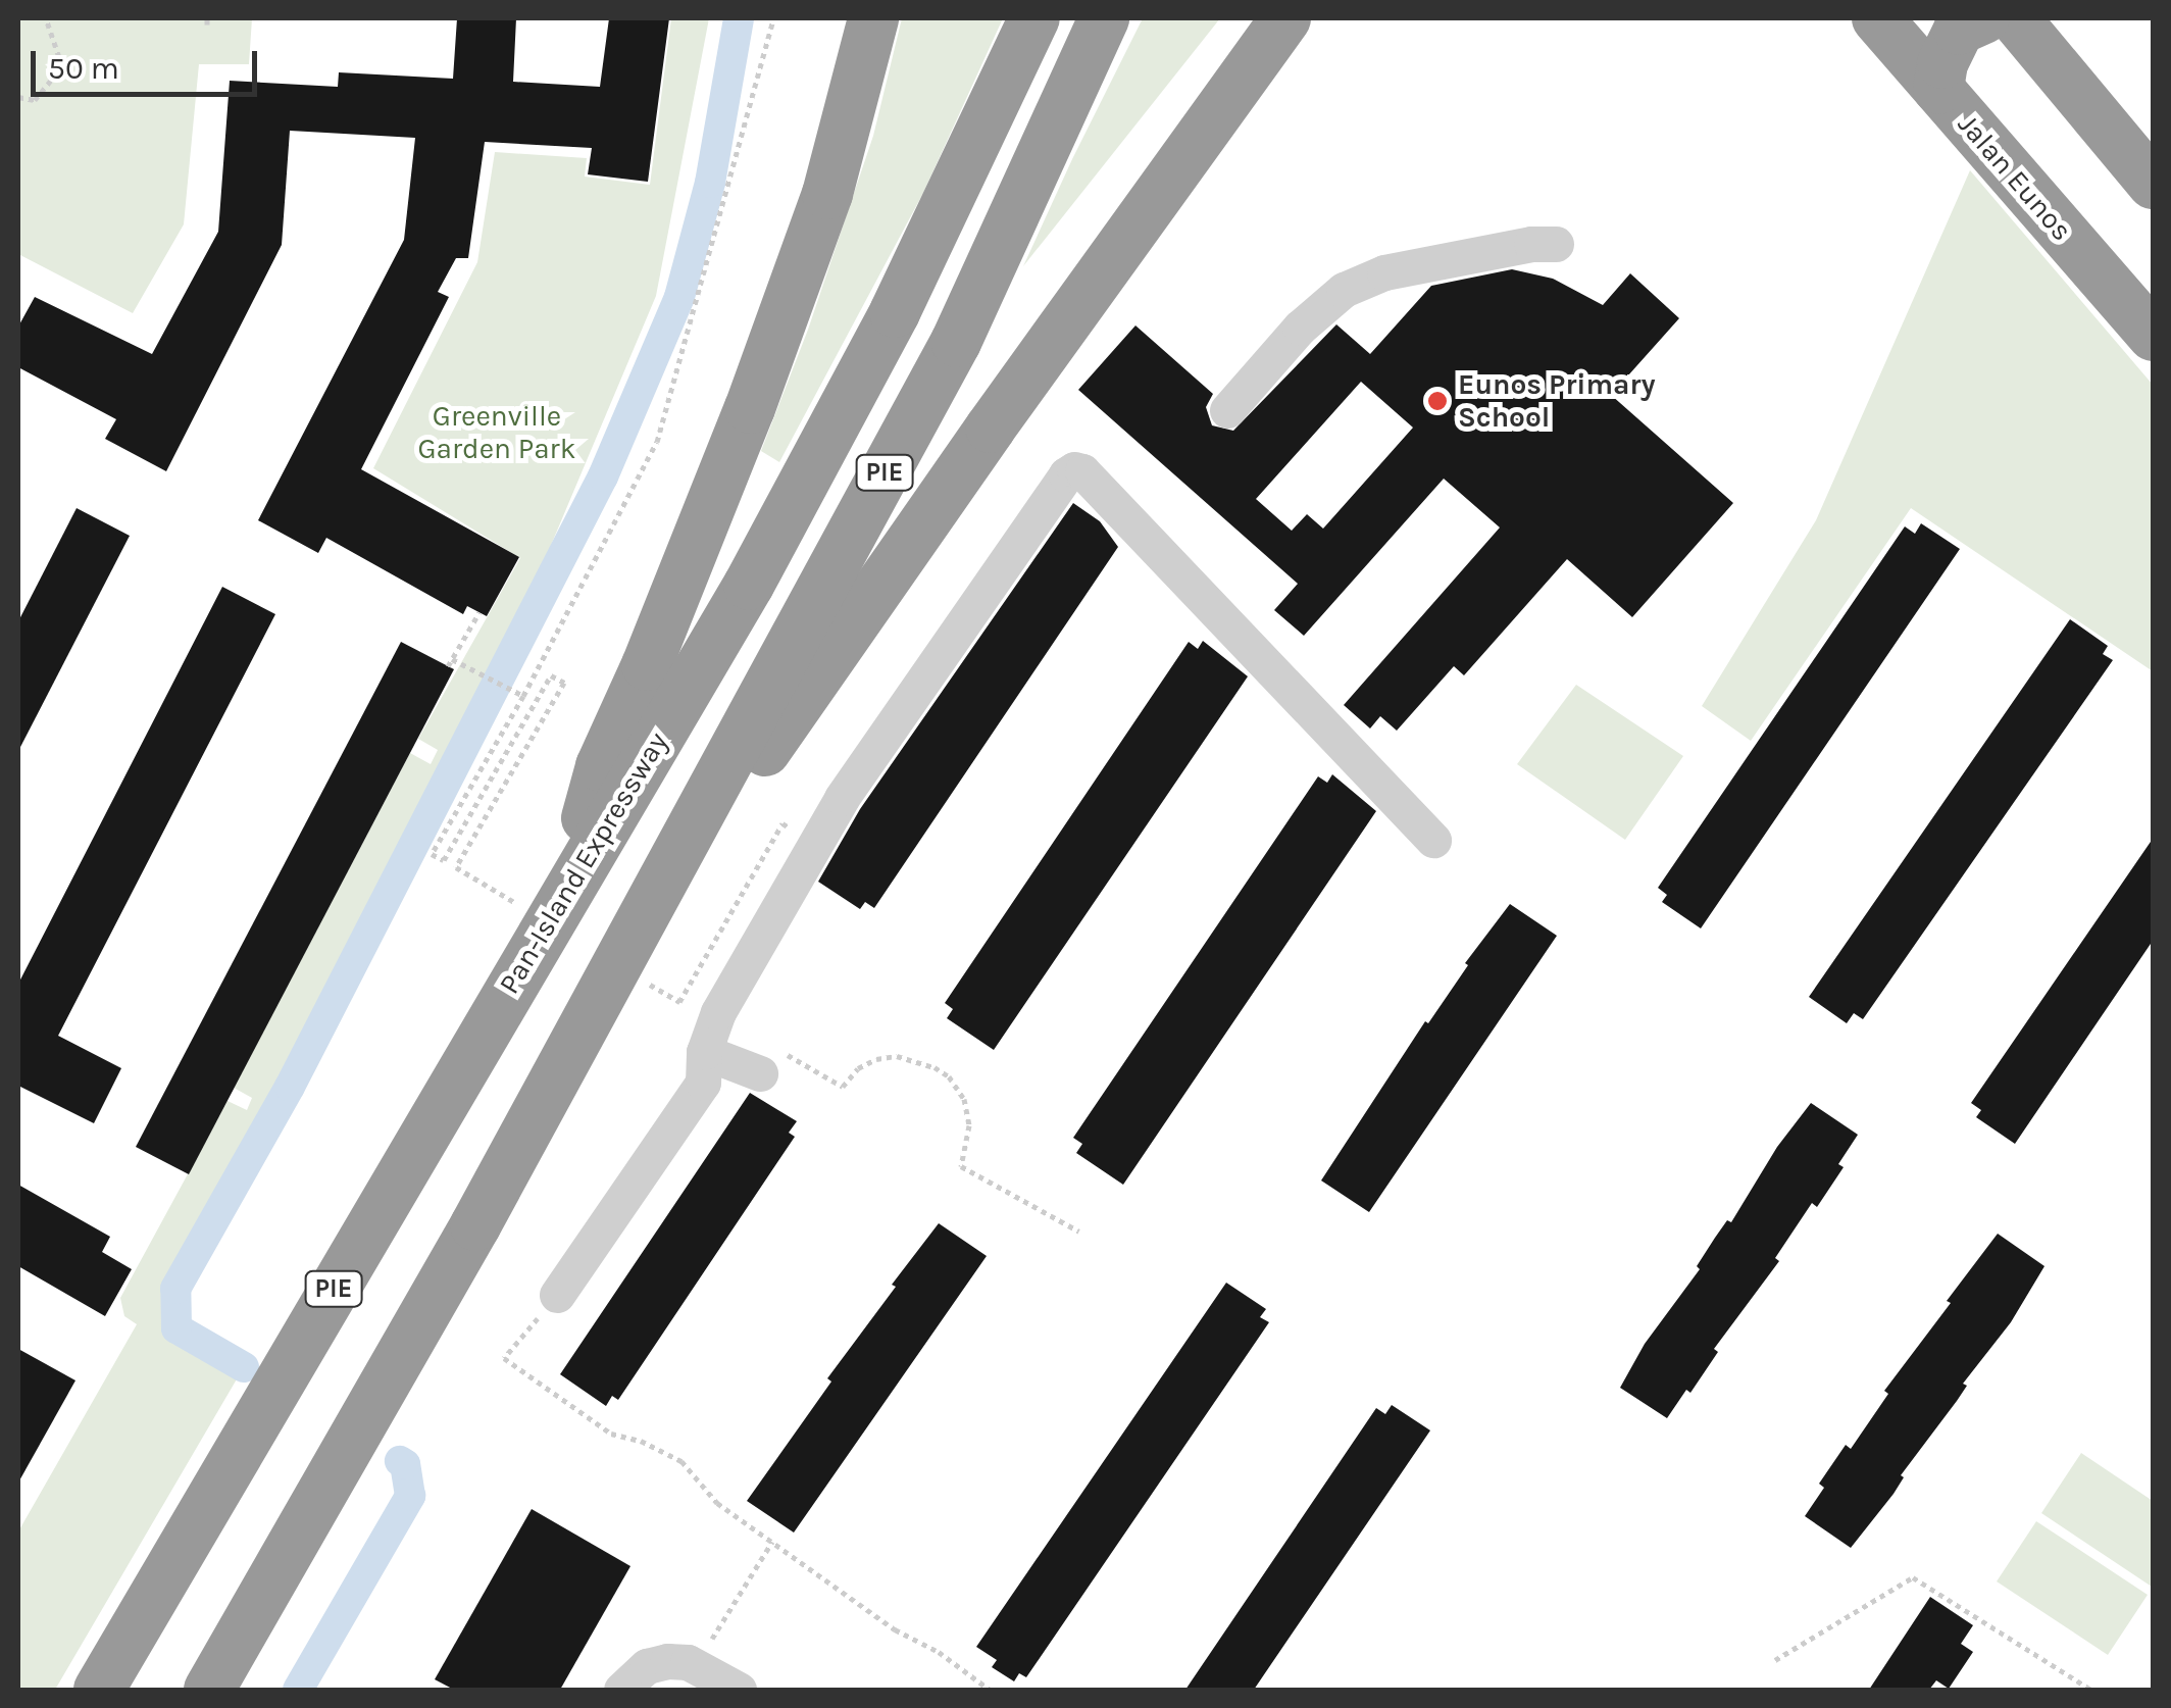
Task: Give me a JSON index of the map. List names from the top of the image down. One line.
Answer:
{"streets":{"highway":["Jalan Eunos","PIE","Pan-Island Expressway"]},"parks":["Greenville Garden Park"],"places":["Eunos Primary School"],"scale_bar":"50 m"}
